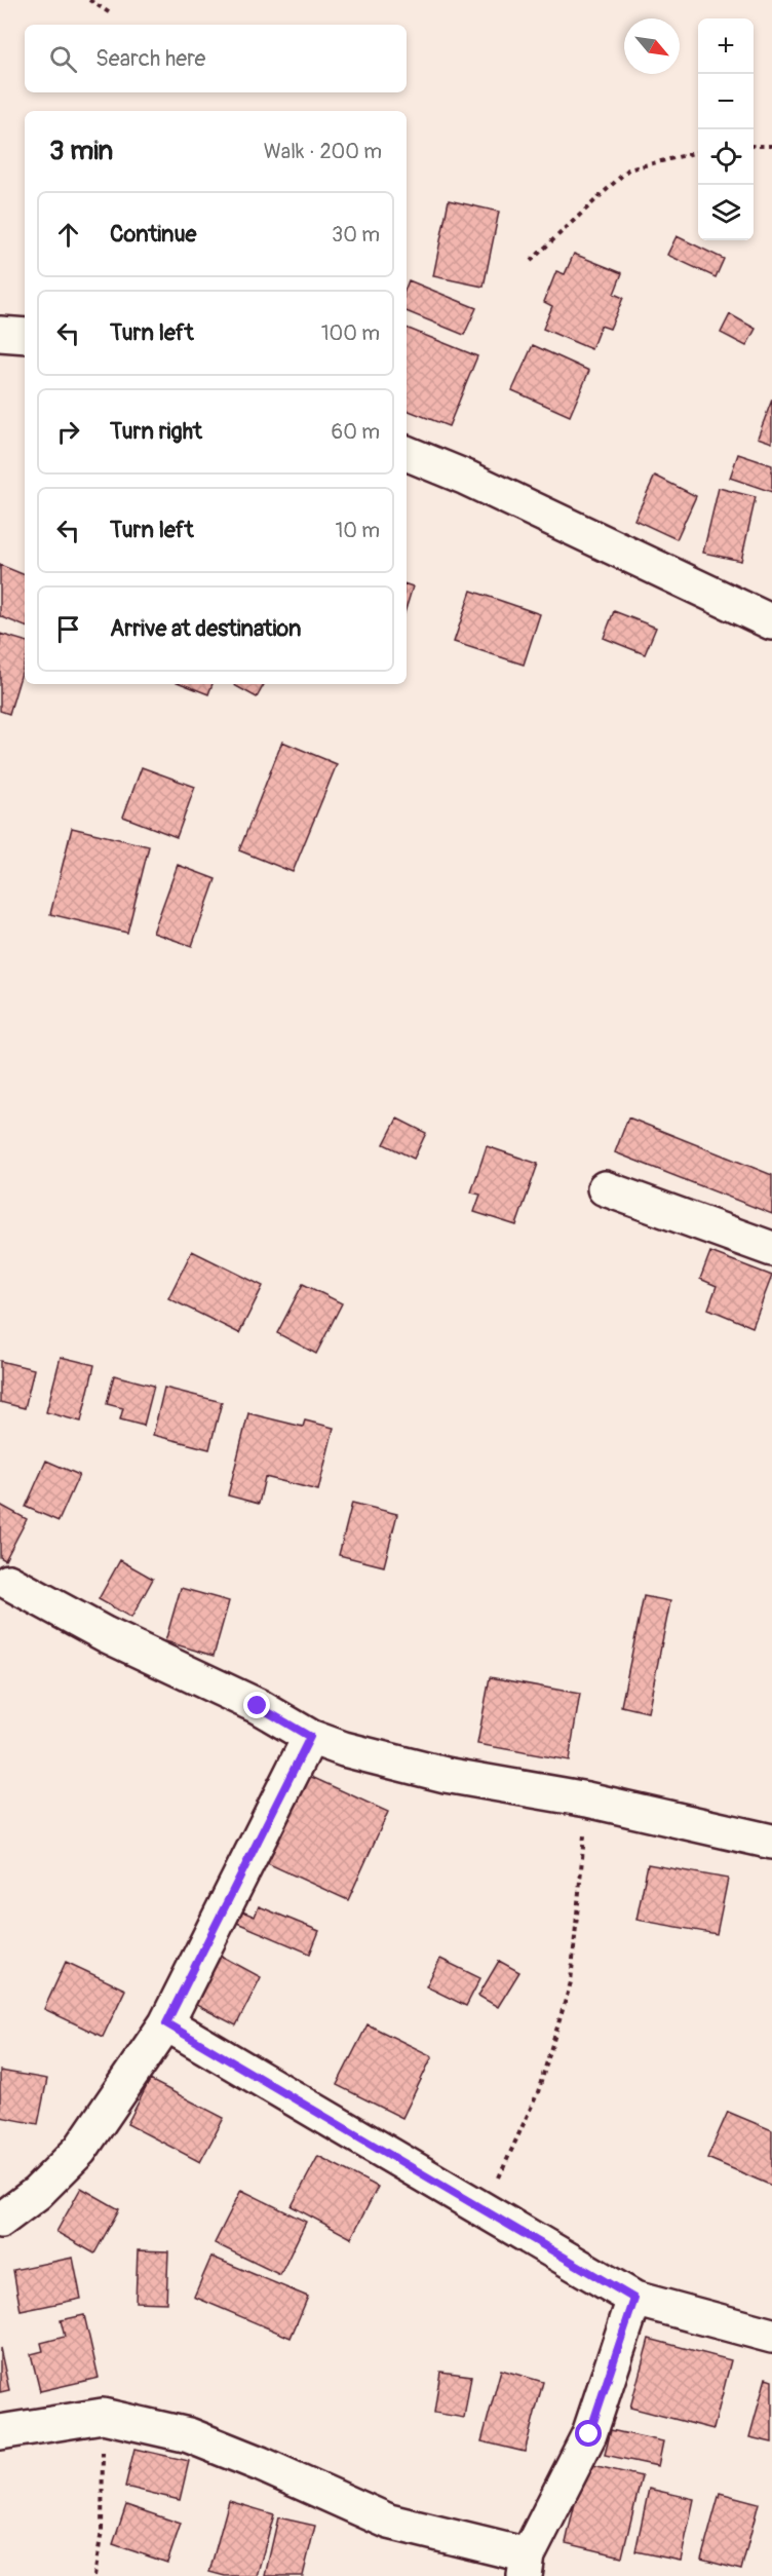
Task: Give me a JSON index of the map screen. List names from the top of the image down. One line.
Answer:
{"north":"bottom right","page":{"map_buttons":["+","−"],"search":"Search here","heading":["3 min","Walk · 200 m"],"list":[["Continue","30 m"],["Turn left","100 m"],["Turn right","60 m"],["Turn left","10 m"],"Arrive at destination"]}}
